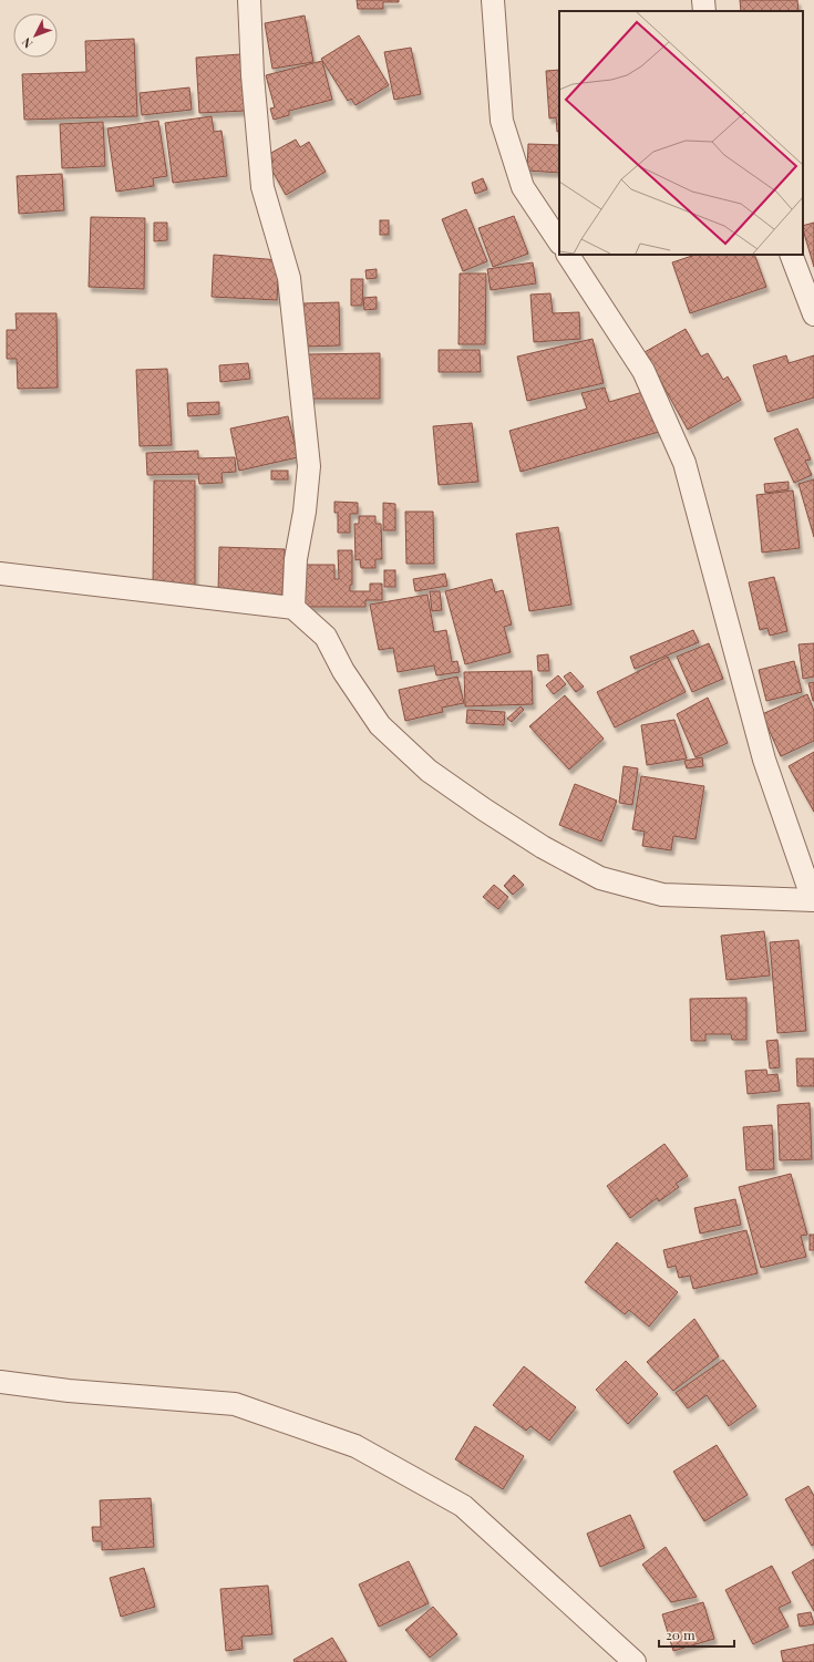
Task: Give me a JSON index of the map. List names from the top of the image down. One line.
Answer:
{"scale_bar":"20 m","north":"bottom left"}
